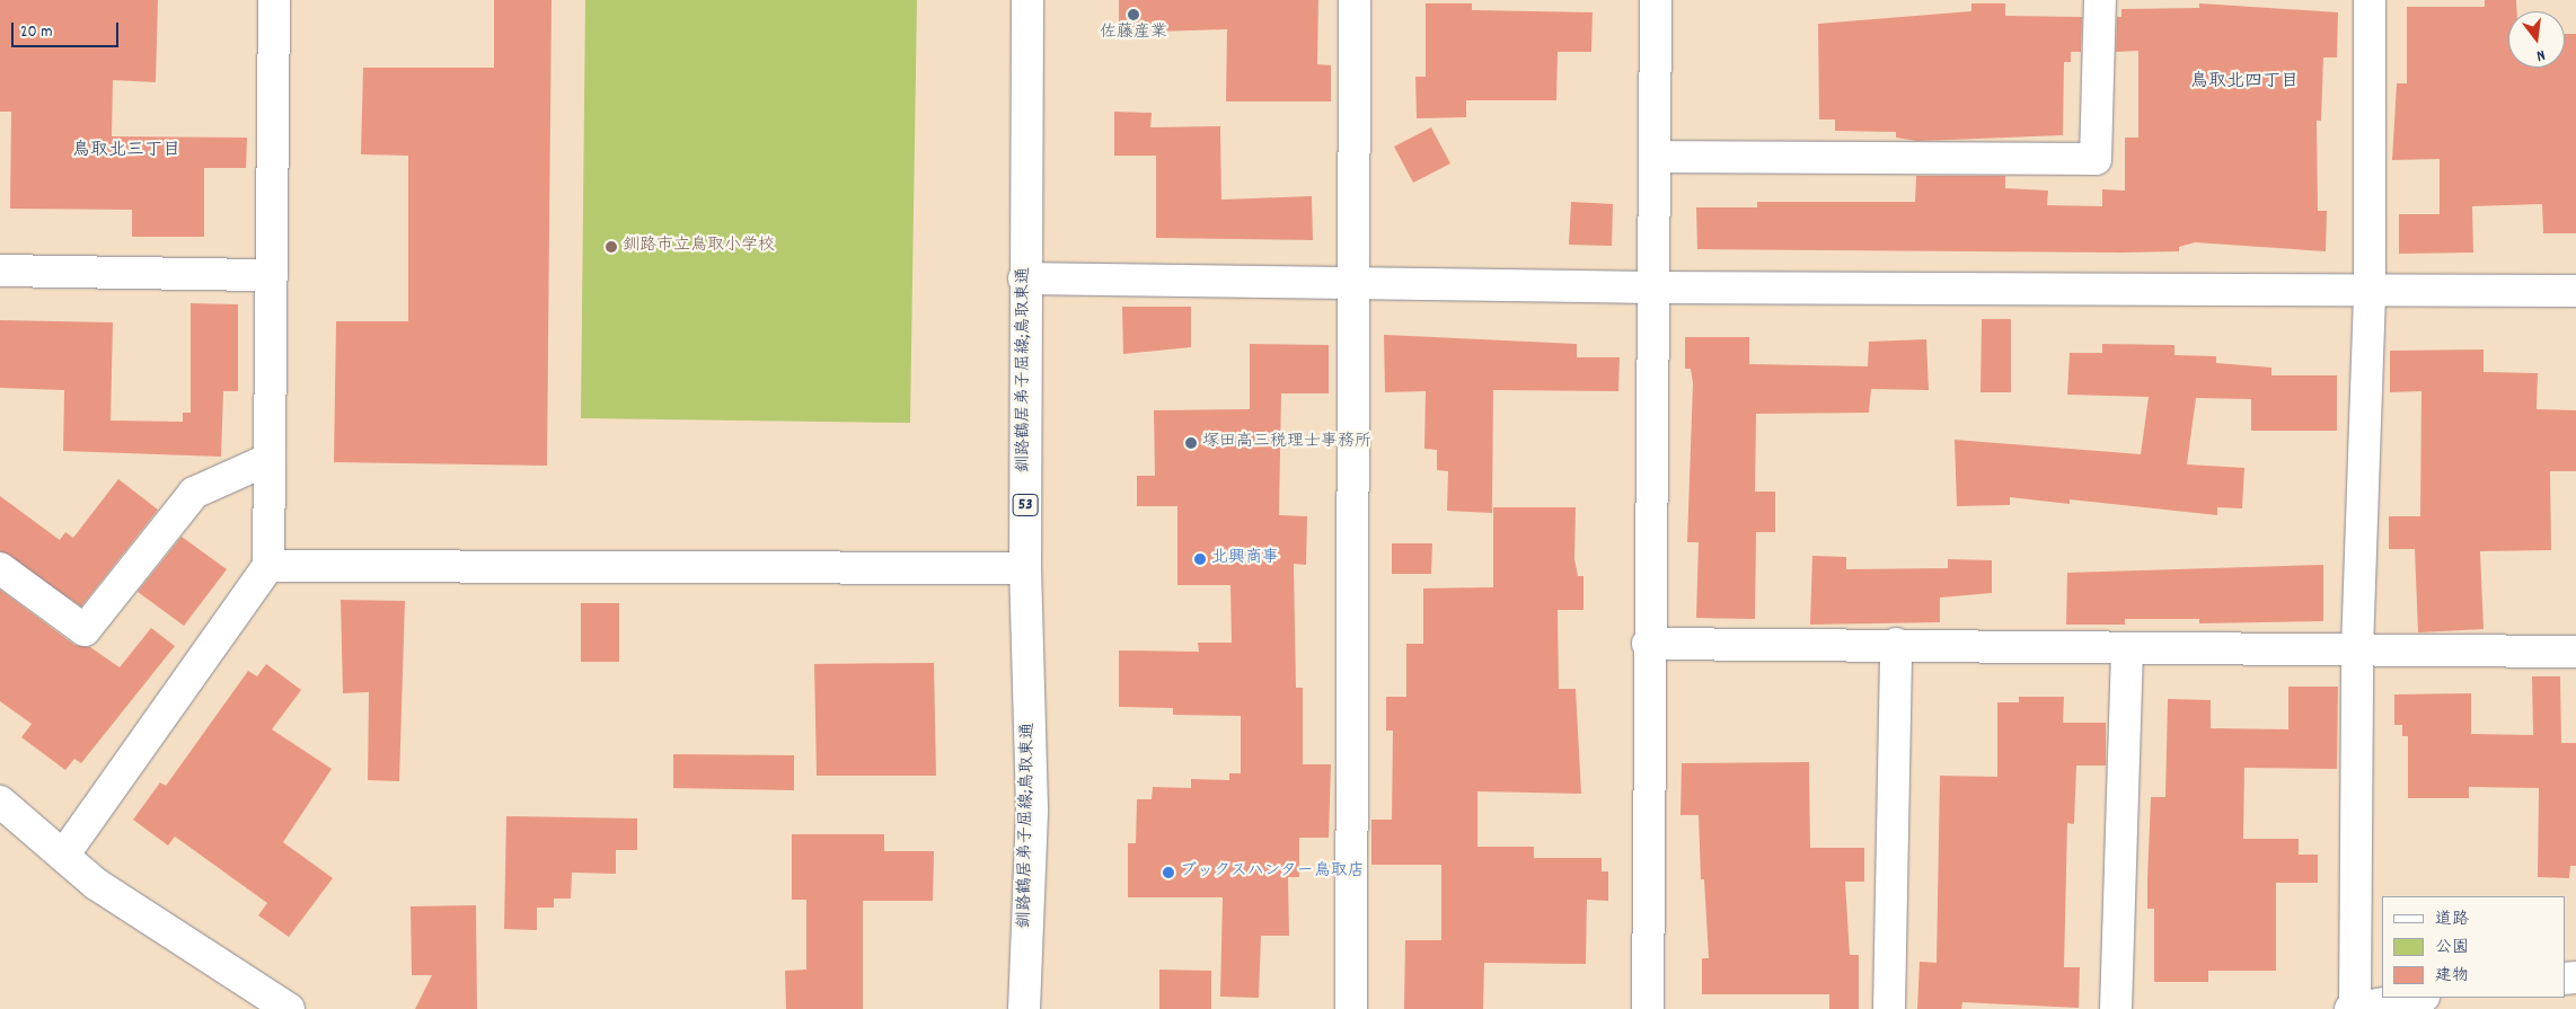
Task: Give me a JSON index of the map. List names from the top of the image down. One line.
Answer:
{"streets":{"street":["釧路鶴居弟子屈線;鳥取東通","53"]},"districts":["鳥取北四丁目","鳥取北三丁目"],"places":["佐藤産業","釧路市立鳥取小学校","塚田高三税理士事務所","北興商事","ブックスハンター鳥取店"],"legend":["道路","公園","建物"],"scale_bar":"20 m","north":"bottom"}
